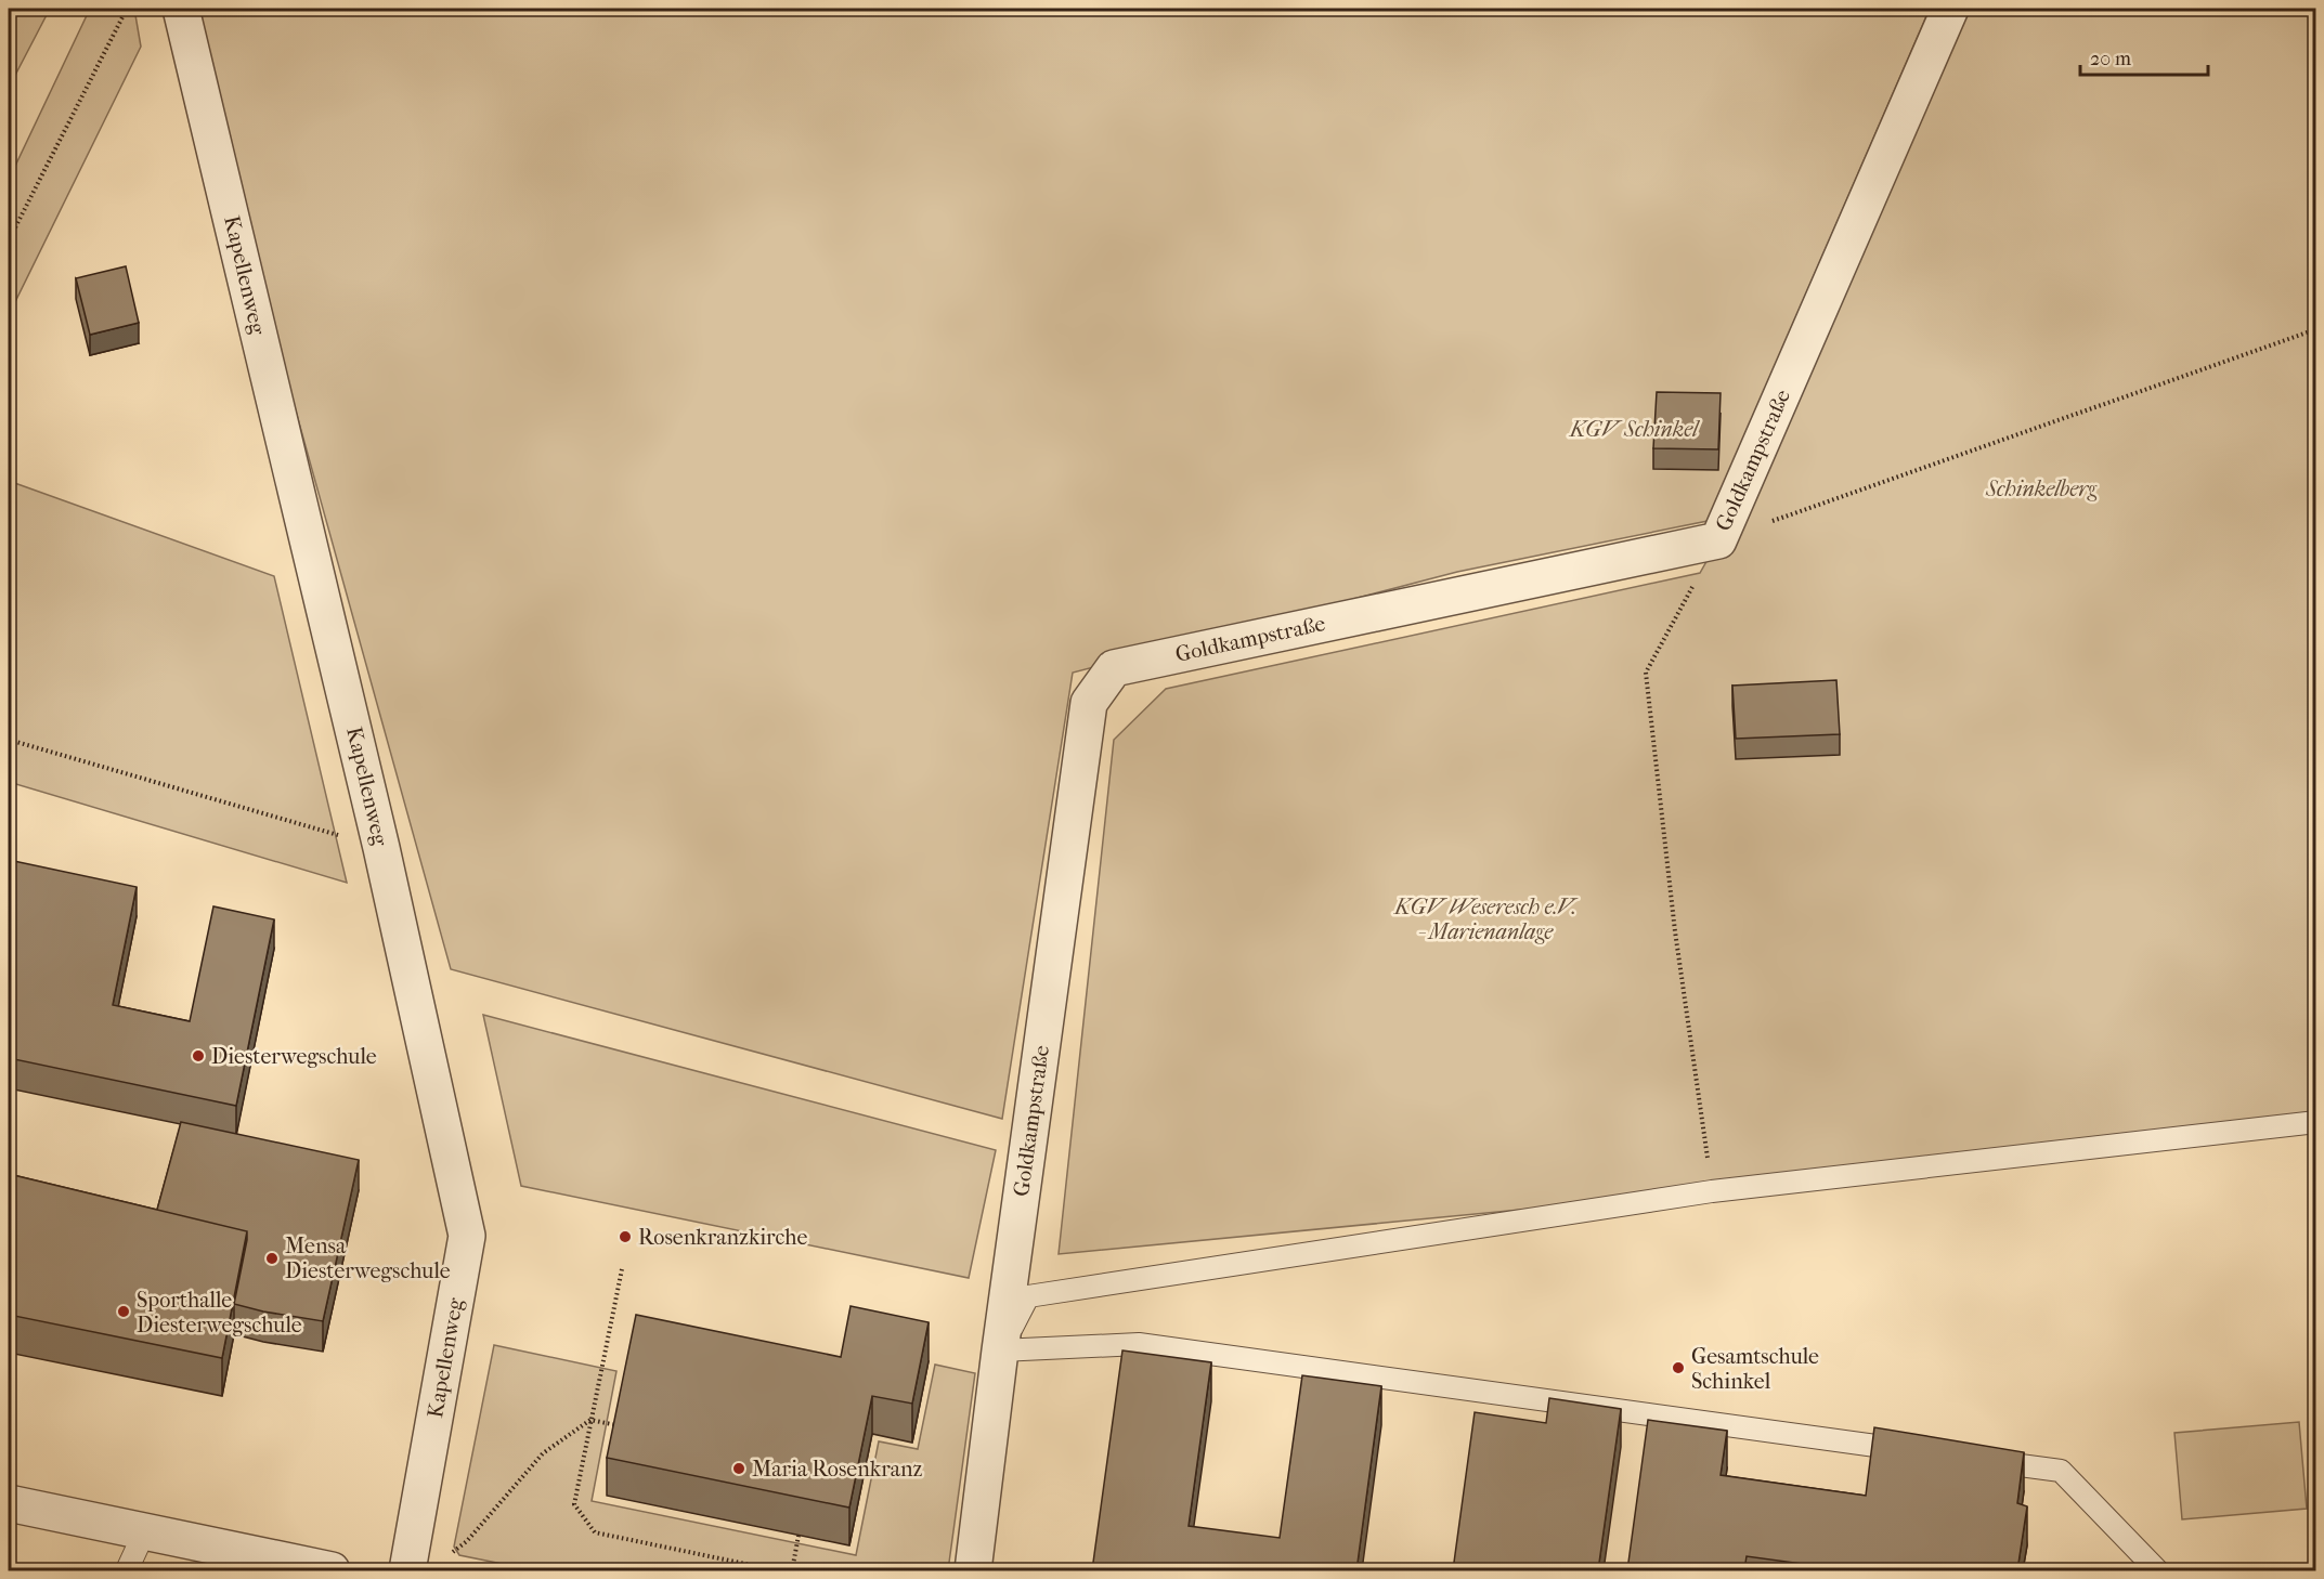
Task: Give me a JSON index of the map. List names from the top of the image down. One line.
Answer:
{"streets":{"street":["Kapellenweg","Goldkampstraße"]},"parks":["KGV Schinkel","Schinkelberg","KGV Weseresch e.V. - Marienanlage"],"places":["Diesterwegschule","Rosenkranzkirche","Mensa Diesterwegschule","Sporthalle Diesterwegschule","Gesamtschule Schinkel","Maria Rosenkranz"],"scale_bar":"20 m"}
